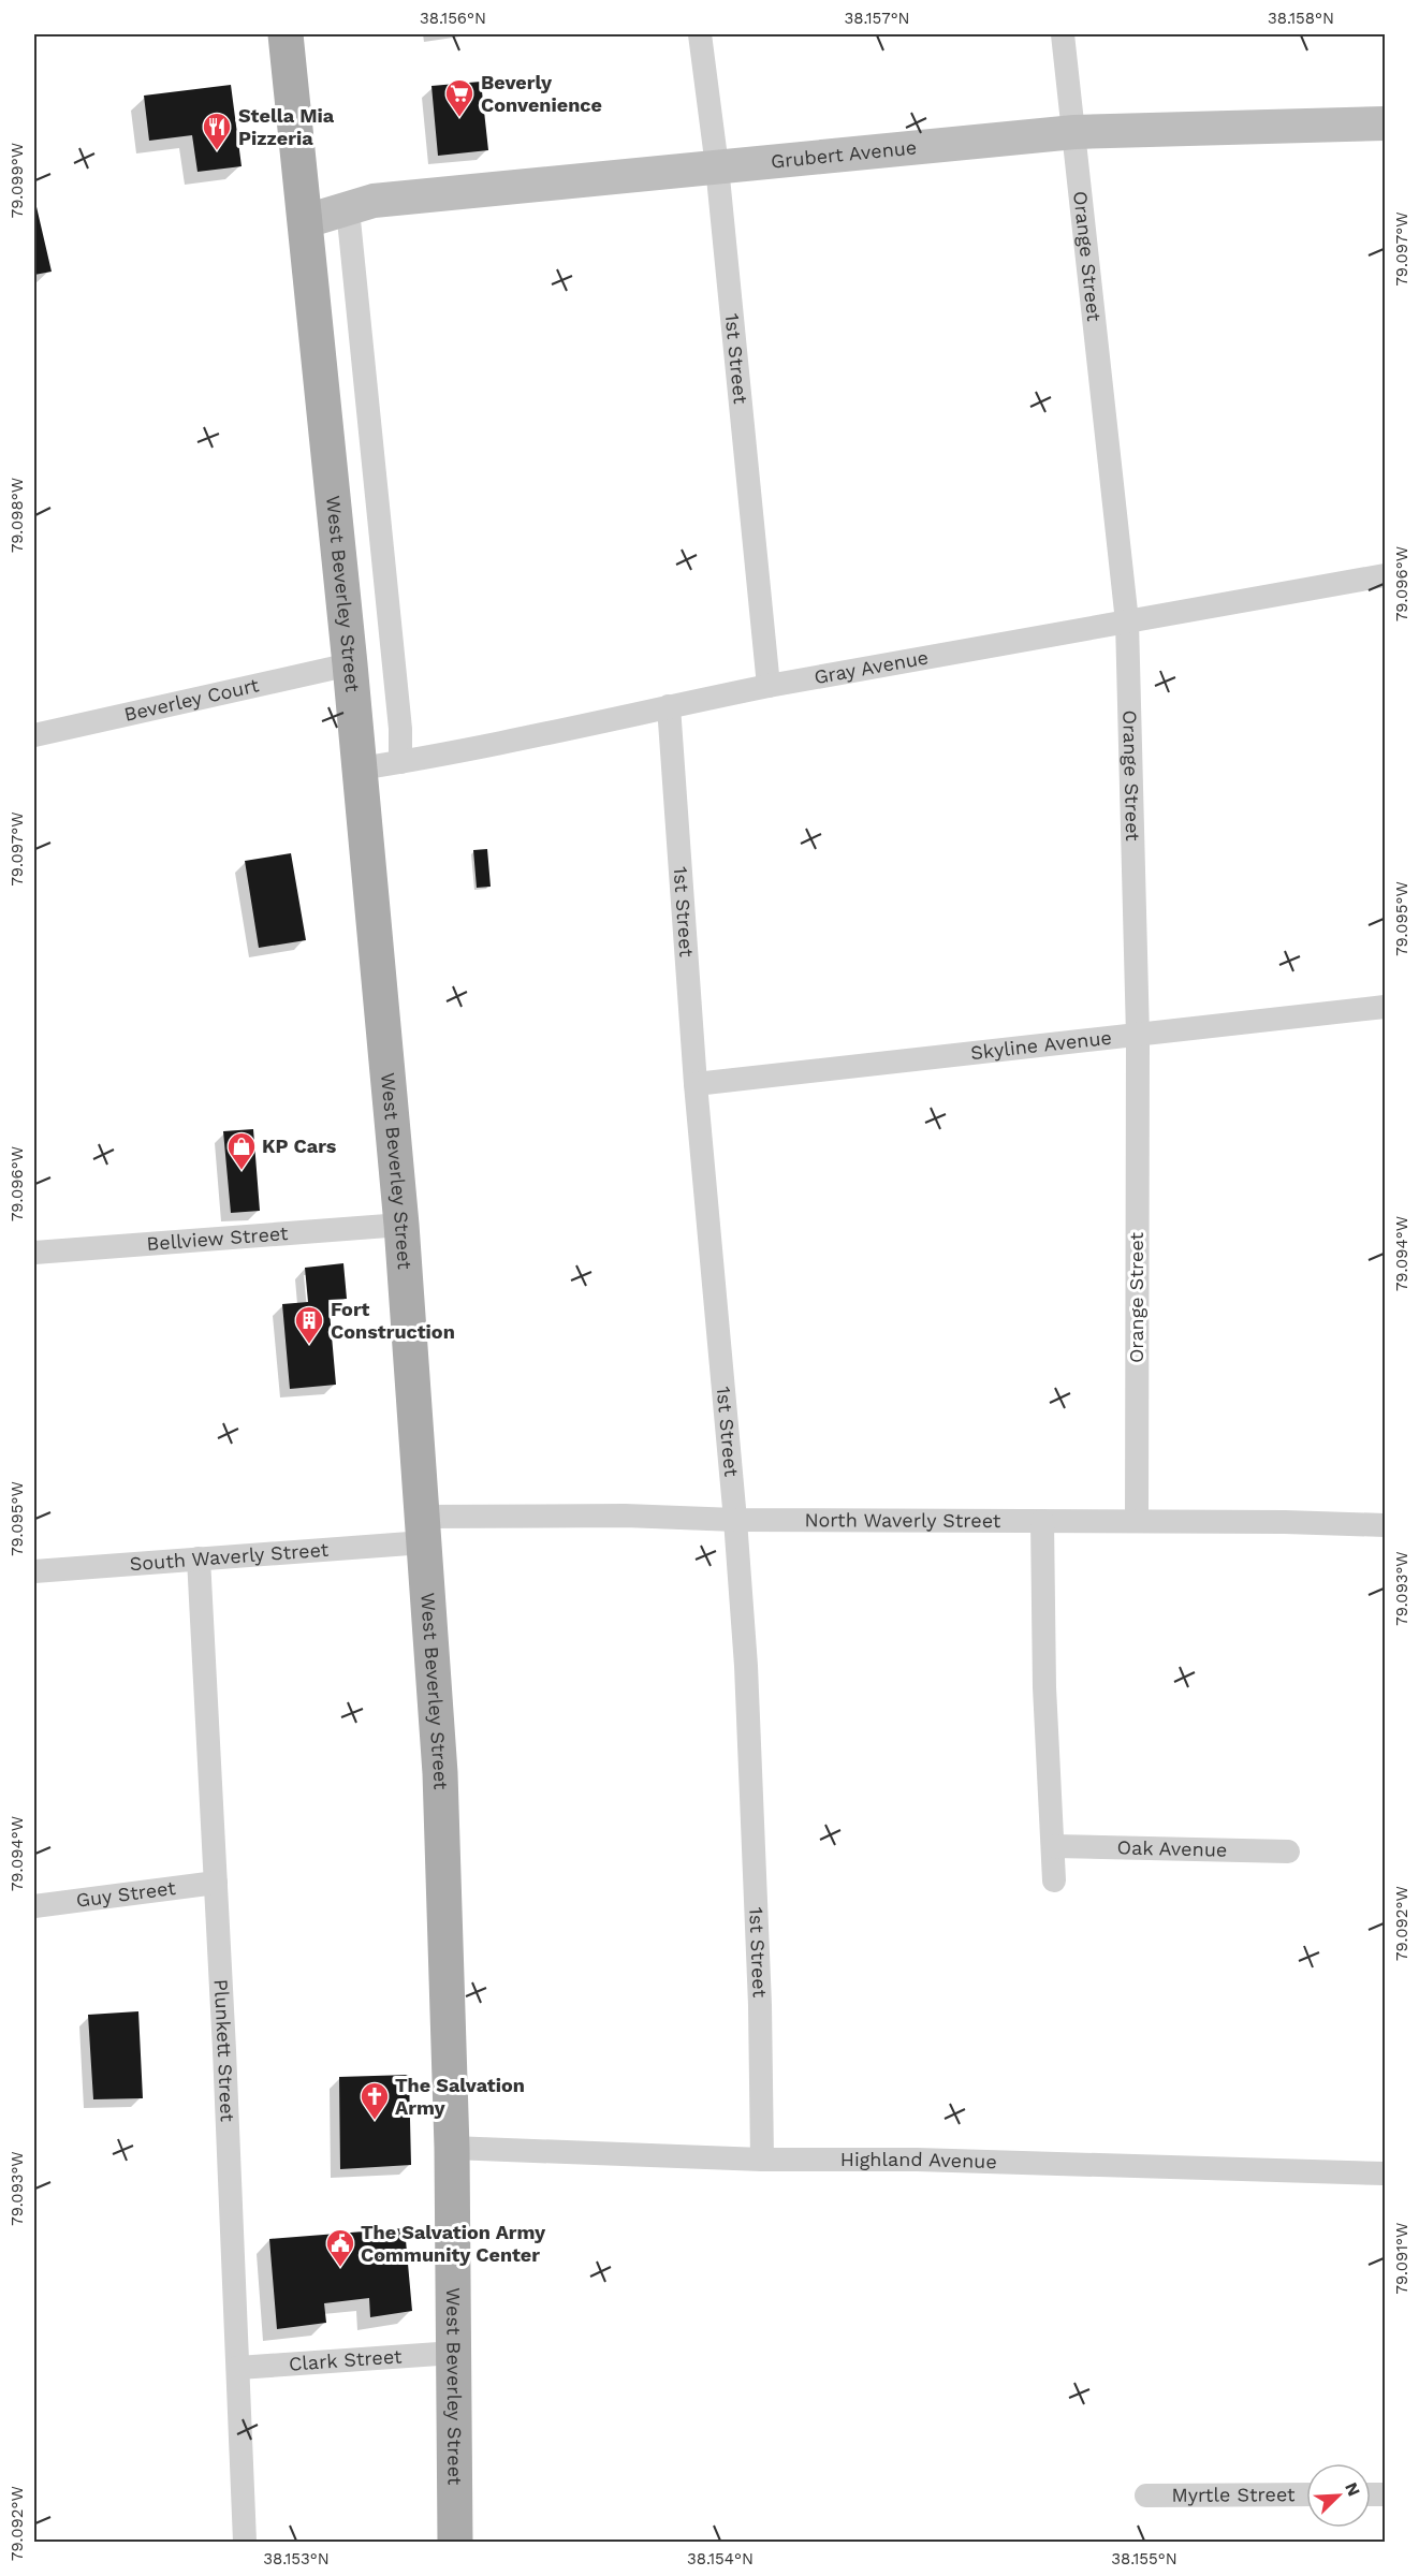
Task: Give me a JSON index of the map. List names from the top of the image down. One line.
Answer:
{"streets":{"main road":["West Beverley Street"],"street":["Grubert Avenue","Orange Street","1st Street","Gray Avenue","Beverley Court","Skyline Avenue","Bellview Street","North Waverly Street","South Waverly Street","Oak Avenue","Guy Street","Plunkett Street","Highland Avenue","Clark Street","Myrtle Street"]},"crossings":[["Grubert Avenue","Orange Street"],["Grubert Avenue","1st Street"],["Grubert Avenue","West Beverley Street"],["Orange Street","Gray Avenue"],["Orange Street","Skyline Avenue"],["Orange Street","North Waverly Street"],["1st Street","Gray Avenue"],["1st Street","Skyline Avenue"],["1st Street","North Waverly Street"],["1st Street","Highland Avenue"],["West Beverley Street","Gray Avenue"],["West Beverley Street","Beverley Court"],["West Beverley Street","Bellview Street"],["West Beverley Street","North Waverly Street"],["West Beverley Street","South Waverly Street"],["West Beverley Street","Highland Avenue"],["West Beverley Street","Clark Street"],["North Waverly Street","South Waverly Street"],["South Waverly Street","Plunkett Street"],["Guy Street","Plunkett Street"],["Plunkett Street","Clark Street"]],"places":{"supermarket":["Beverly Convenience"],"restaurant":["Stella Mia Pizzeria"],"shop":["KP Cars"],"building":["Fort Construction"],"church":["The Salvation Army"],"public building":["The Salvation Army Community Center"]},"north":"top right","coordinates":["38.156°N","38.157°N","38.158°N","79.099°W","79.097°W","79.098°W","79.096°W","79.095°W","79.094°W","79.093°W","79.092°W","79.091°W","38.153°N","38.154°N","38.155°N"]}
